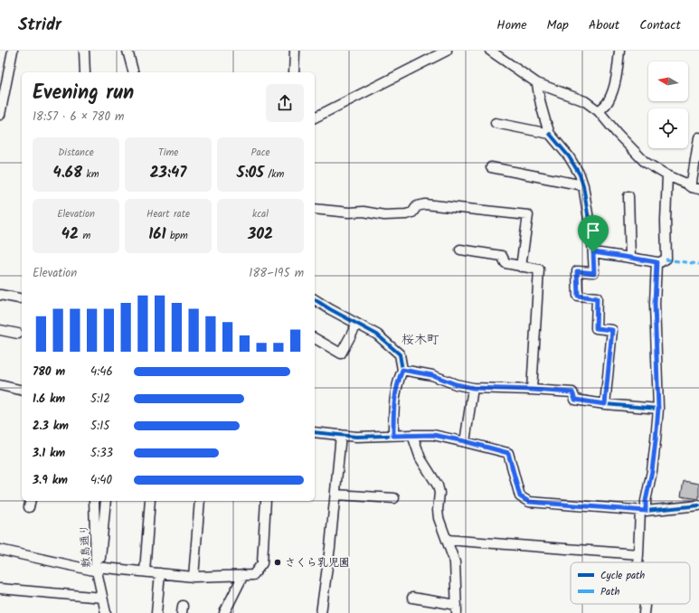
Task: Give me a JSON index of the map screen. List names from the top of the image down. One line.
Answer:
{"streets":{"street":["敷島通り"]},"districts":["桜木町"],"places":["さくら乳児園"],"legend":["Cycle path","Path"],"north":"left","page":{"header":"Stridr","nav":["Home","Map","About","Contact"],"heading":["Evening run","18:57 · 6 × 780 m"],"stats":[["Distance","4.68 km"],["Time","23:47"],["Pace","5:05 /km"],["Elevation","42 m"],["Heart rate","161 bpm"],["kcal","302"]],"chart":["Elevation","188–195 m"],"list":[{"name":"780 m","note":"4:46"},{"name":"1.6 km","note":"5:12"},{"name":"2.3 km","note":"5:15"},{"name":"3.1 km","note":"5:33"},{"name":"3.9 km","note":"4:40"}]}}
